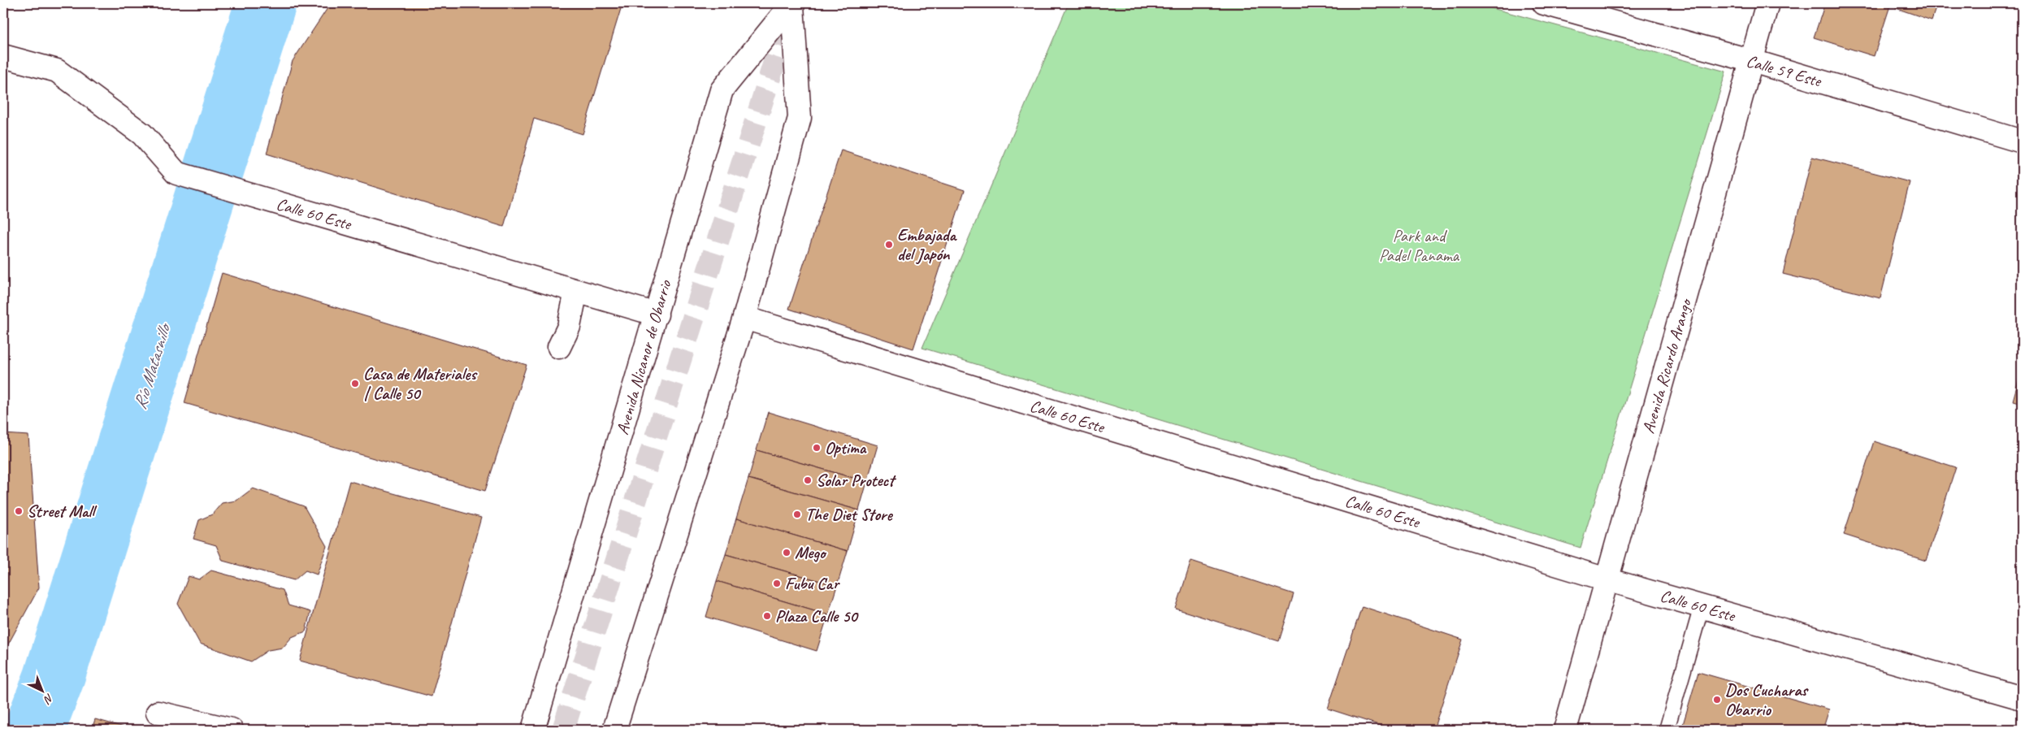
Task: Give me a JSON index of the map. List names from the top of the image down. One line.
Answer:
{"streets":{"street":["Calle 59 Este","Calle 60 Este","Avenida Nicanor de Obarrio","Avenida Ricardo Arango"]},"crossings":[["Calle 59 Este","Avenida Ricardo Arango"],["Calle 60 Este","Avenida Nicanor de Obarrio"],["Calle 60 Este","Avenida Ricardo Arango"]],"water":["Río Matasnillo"],"parks":["Park and Padel Panama"],"places":["Embajada del Japón","Casa de Materiales | Calle 50","Optima","Solar Protect","Street Mall","The Diet Store","Mego","Fubu Car","Plaza Calle 50","Dos Cucharas Obarrio"],"north":"bottom right"}
